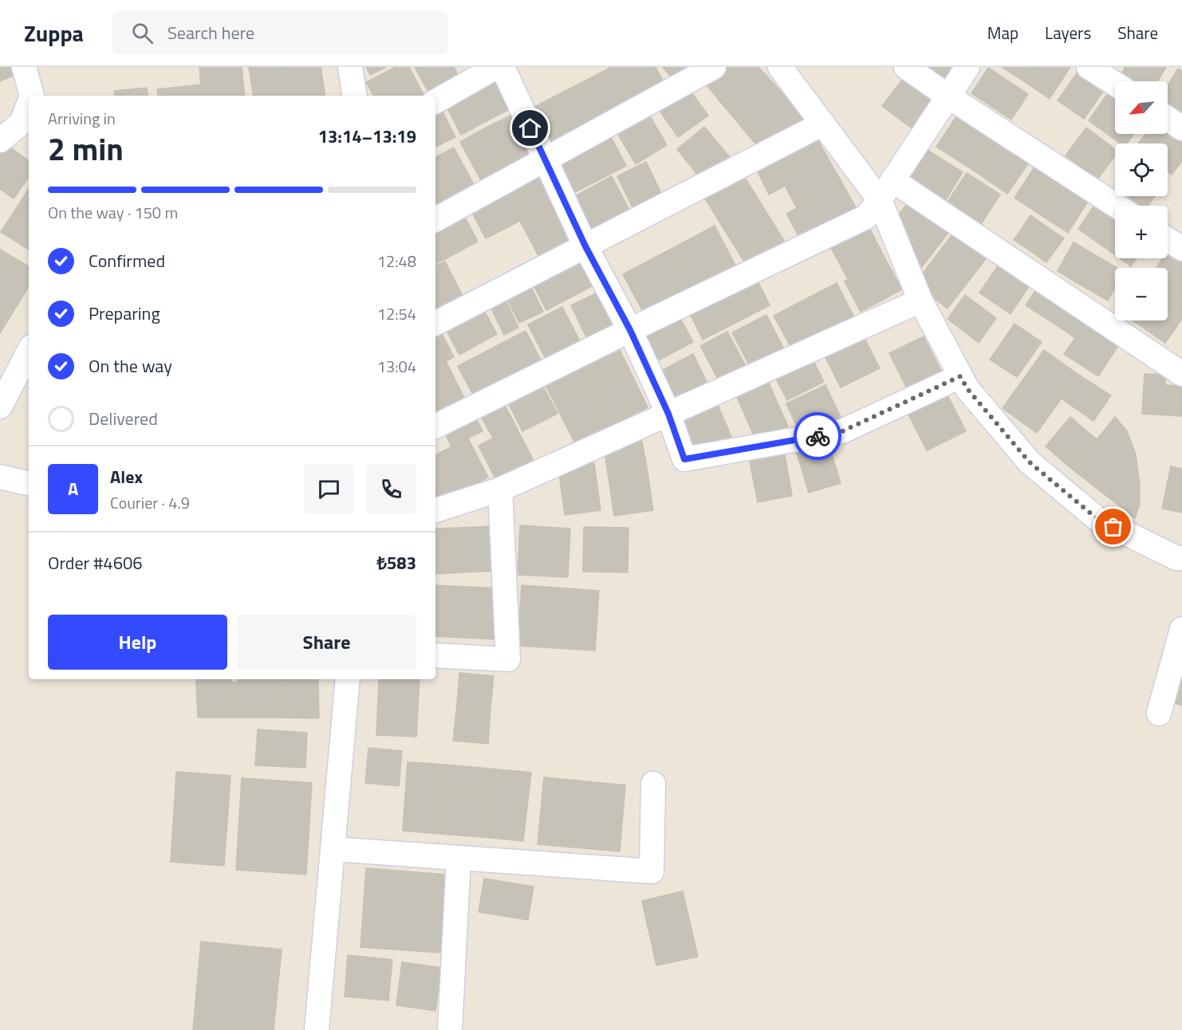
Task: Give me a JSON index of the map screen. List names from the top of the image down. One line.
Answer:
{"north":"bottom left","page":{"header":"Zuppa","search":"Search here","nav":["Map","Layers","Share"],"map_buttons":["+","−"],"heading":["2 min","Arriving in","13:14–13:19"],"panel":["Alex","Courier · 4.9","Order #4606","₺583"],"bar":"On the way · 150 m","list":[["Confirmed","12:48"],["Preparing","12:54"],["On the way","13:04"],"Delivered"],"round":"A","buttons":["Help","Share"]}}
